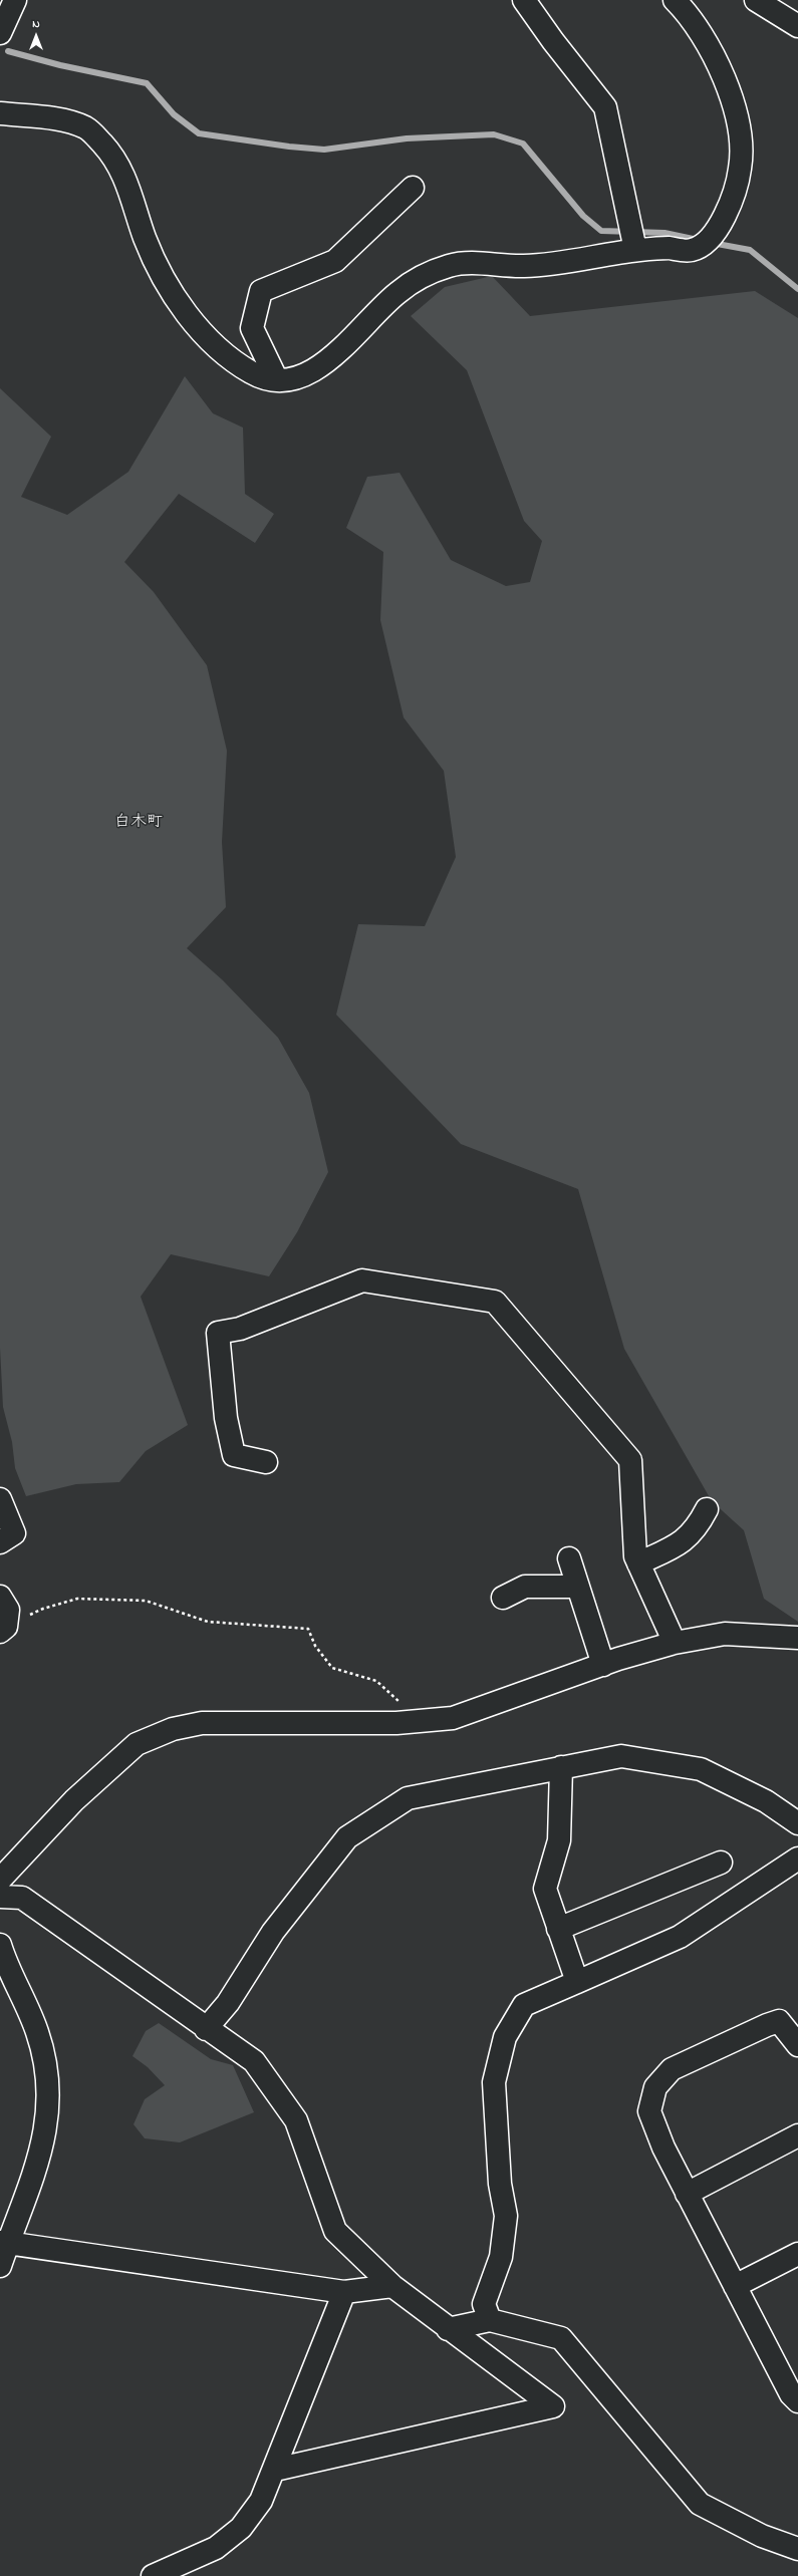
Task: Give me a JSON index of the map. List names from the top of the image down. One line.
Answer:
{"districts":["白木町"],"north":"top"}
